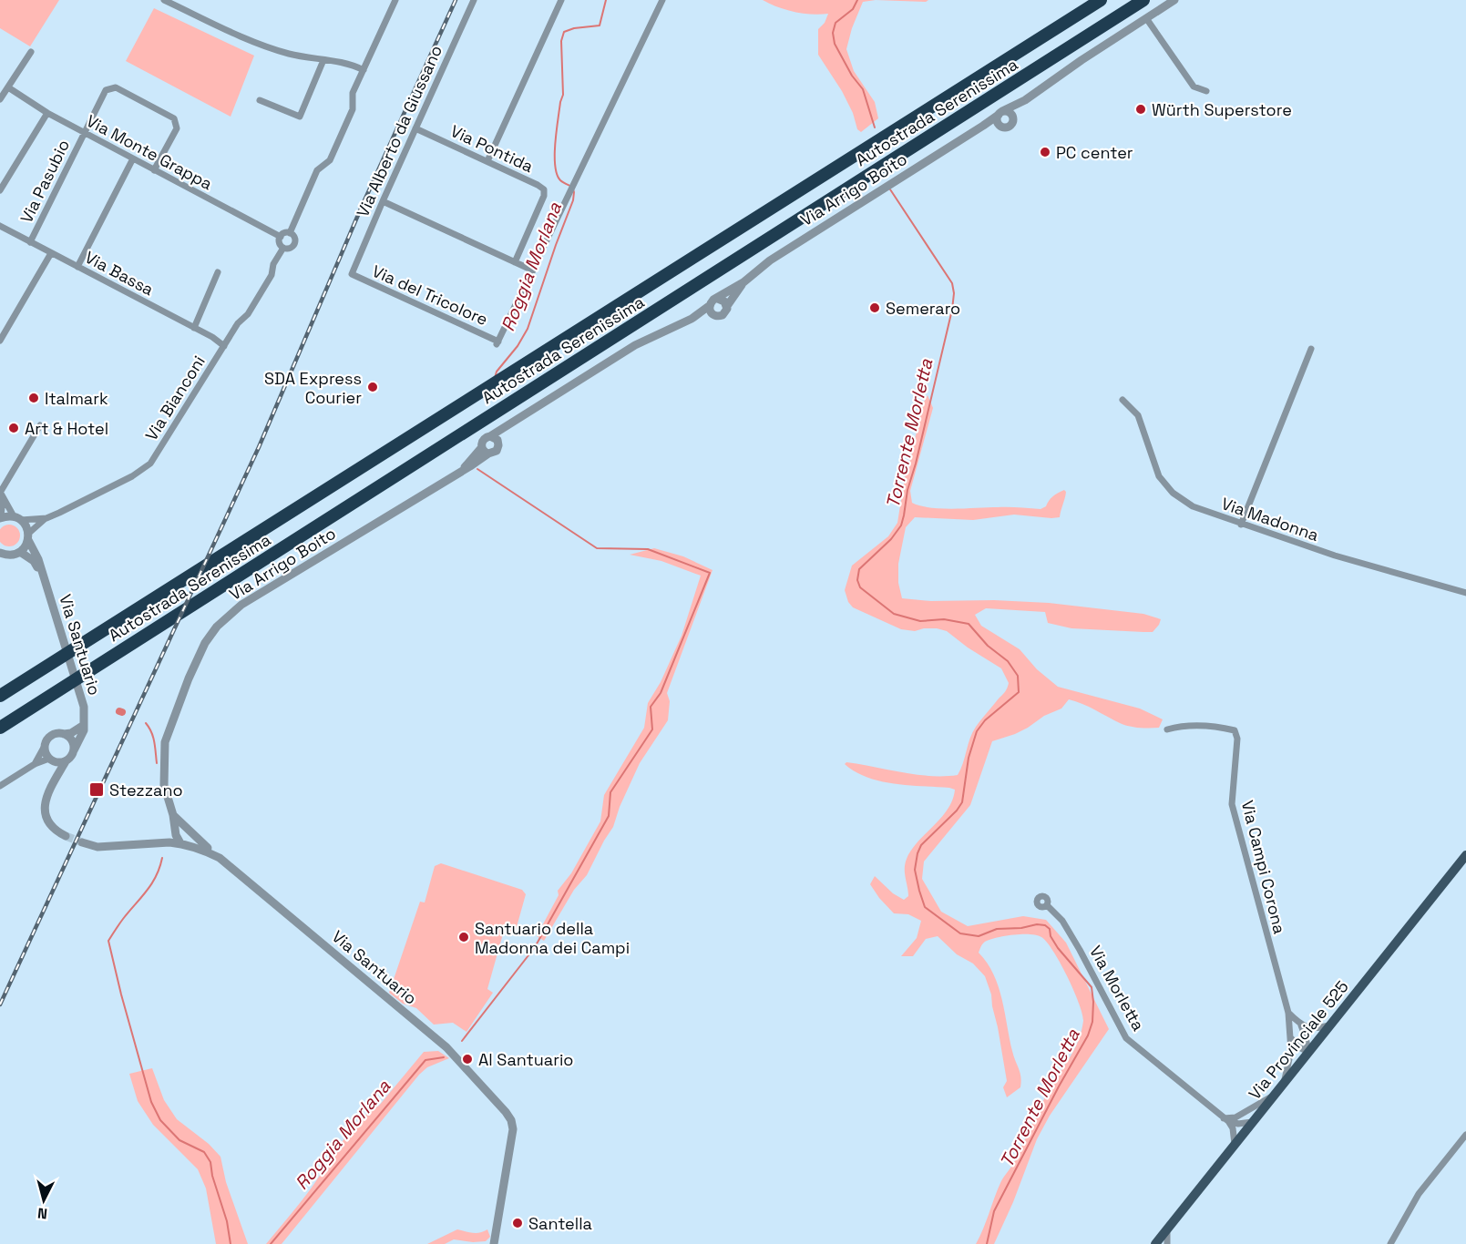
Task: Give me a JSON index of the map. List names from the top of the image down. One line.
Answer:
{"streets":{"highway":["Autostrada Serenissima"],"main road":["Via Provinciale 525"],"street":["Via Alberto da Giussano","Via Pontida","Via Monte Grappa","Via Pasubio","Via Arrigo Boito","Via Bassa","Via del Tricolore","Via Bianconi","Via Madonna","Via Santuario","Via Campi Corona","Via Morletta"]},"crossings":[["Via Alberto da Giussano","Via Pontida"],["Via Alberto da Giussano","Via del Tricolore"],["Via Monte Grappa","Via Pasubio"],["Via Monte Grappa","Via Bianconi"],["Via Pasubio","Via Bassa"],["Via Arrigo Boito","Via Santuario"],["Via Bassa","Via Bianconi"],["Via Bianconi","Via Santuario"],["Via Campi Corona","Via Provinciale 525"]],"water":["Roggia Morlana","Torrente Morletta"],"places":{"other":["Würth Superstore","PC center","Semeraro","SDA Express Courier","Italmark","Art & Hotel","Santuario della Madonna dei Campi","Al Santuario","Santella"],"transit":["Stezzano"]},"north":"bottom"}
